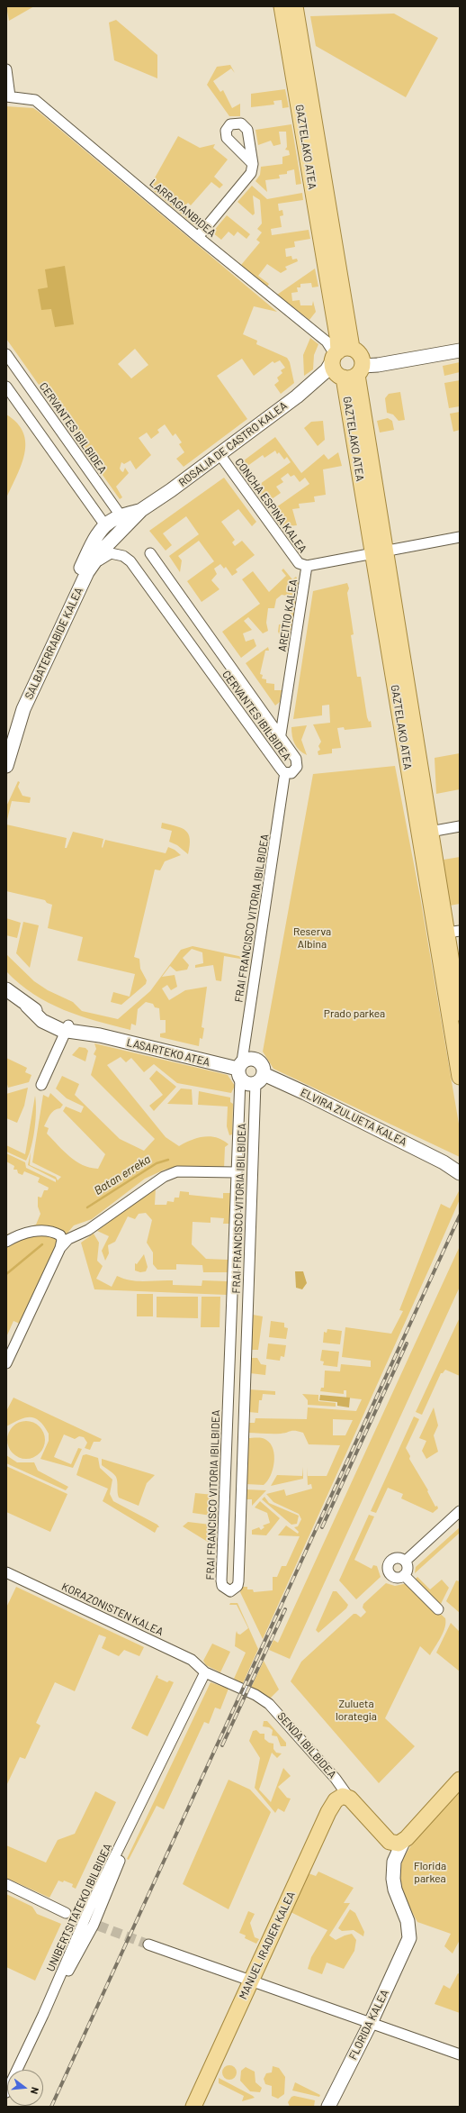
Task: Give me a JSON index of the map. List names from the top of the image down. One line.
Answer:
{"streets":{"main road":["GAZTELAKO ATEA","SENDA IBILBIDEA","MANUEL IRADIER KALEA"],"street":["LARRAGANBIDEA","CERVANTES IBILBIDEA","ROSALIA DE CASTRO KALEA","CONCHA ESPINA KALEA","AREITIO KALEA","SALBATERRABIDE KALEA","FRAI FRANCISCO VITORIA IBILBIDEA","LASARTEKO ATEA","ELVIRA ZULUETA KALEA","KORAZONISTEN KALEA","UNIBERTSITATEKO IBILBIDEA","FLORIDA KALEA"]},"crossings":[["GAZTELAKO ATEA","LARRAGANBIDEA"],["GAZTELAKO ATEA","ROSALIA DE CASTRO KALEA"],["GAZTELAKO ATEA","AREITIO KALEA"],["LARRAGANBIDEA","ROSALIA DE CASTRO KALEA"],["CERVANTES IBILBIDEA","ROSALIA DE CASTRO KALEA"],["CERVANTES IBILBIDEA","AREITIO KALEA"],["CERVANTES IBILBIDEA","SALBATERRABIDE KALEA"],["ROSALIA DE CASTRO KALEA","CONCHA ESPINA KALEA"],["ROSALIA DE CASTRO KALEA","SALBATERRABIDE KALEA"],["CONCHA ESPINA KALEA","AREITIO KALEA"],["FRAI FRANCISCO VITORIA IBILBIDEA","LASARTEKO ATEA"],["FRAI FRANCISCO VITORIA IBILBIDEA","ELVIRA ZULUETA KALEA"],["LASARTEKO ATEA","ELVIRA ZULUETA KALEA"],["KORAZONISTEN KALEA","SENDA IBILBIDEA"],["KORAZONISTEN KALEA","UNIBERTSITATEKO IBILBIDEA"],["SENDA IBILBIDEA","UNIBERTSITATEKO IBILBIDEA"],["SENDA IBILBIDEA","MANUEL IRADIER KALEA"],["SENDA IBILBIDEA","FLORIDA KALEA"]],"water":["Batan erreka"],"parks":["Reserva Albina","Prado parkea","Zulueta lorategia","Florida parkea"],"north":"right"}
